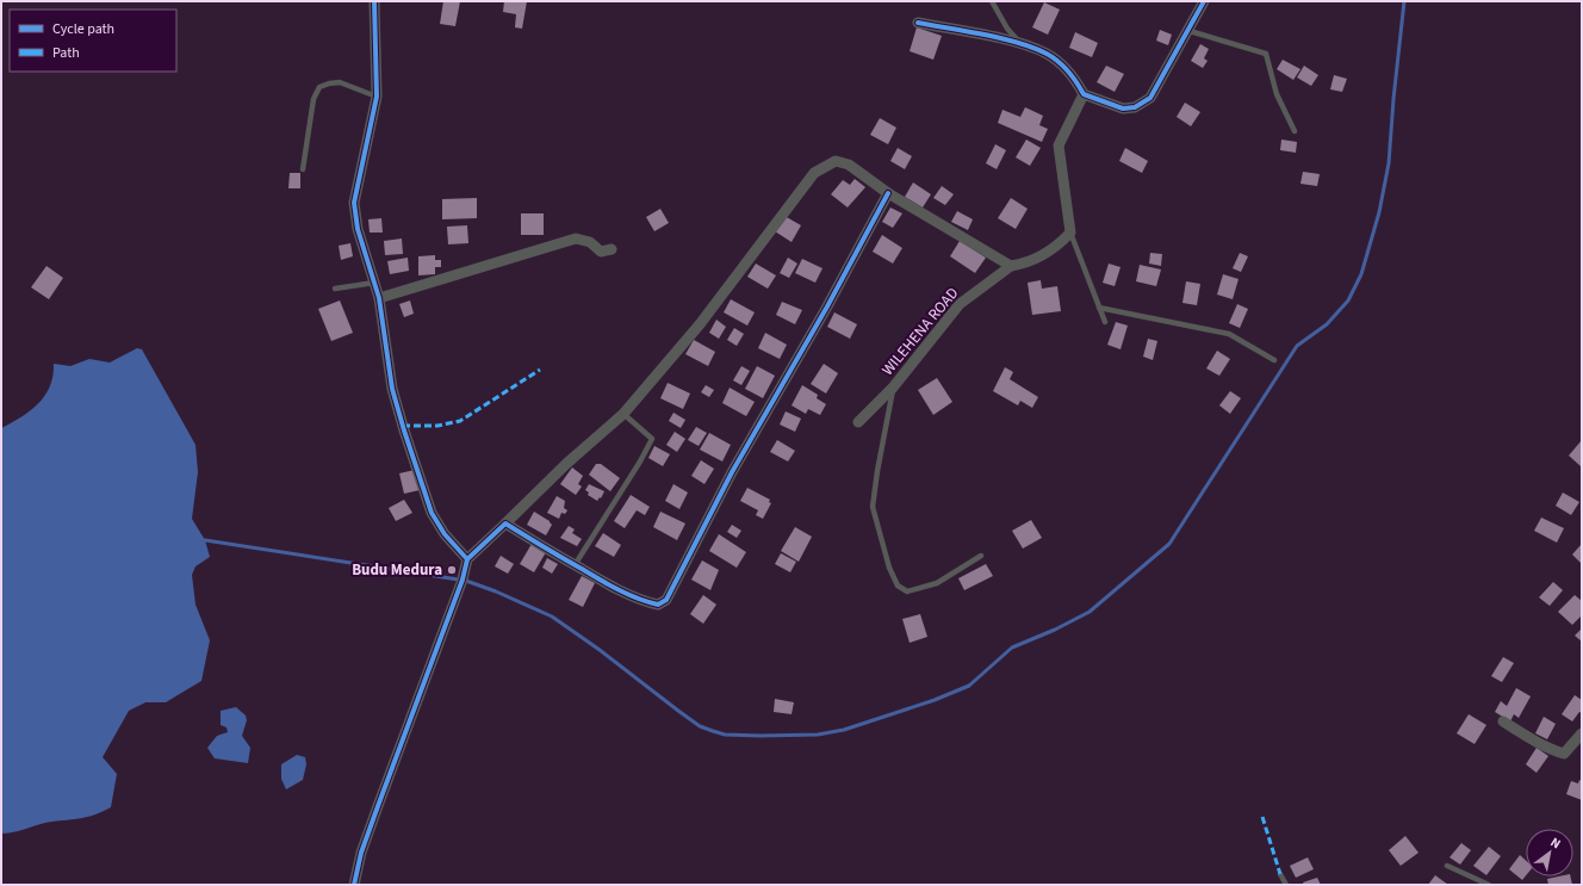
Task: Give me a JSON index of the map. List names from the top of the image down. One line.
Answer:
{"streets":{"street":["WILEHENA ROAD"]},"places":["Budu Medura"],"legend":["Cycle path","Path"],"north":"top right"}
